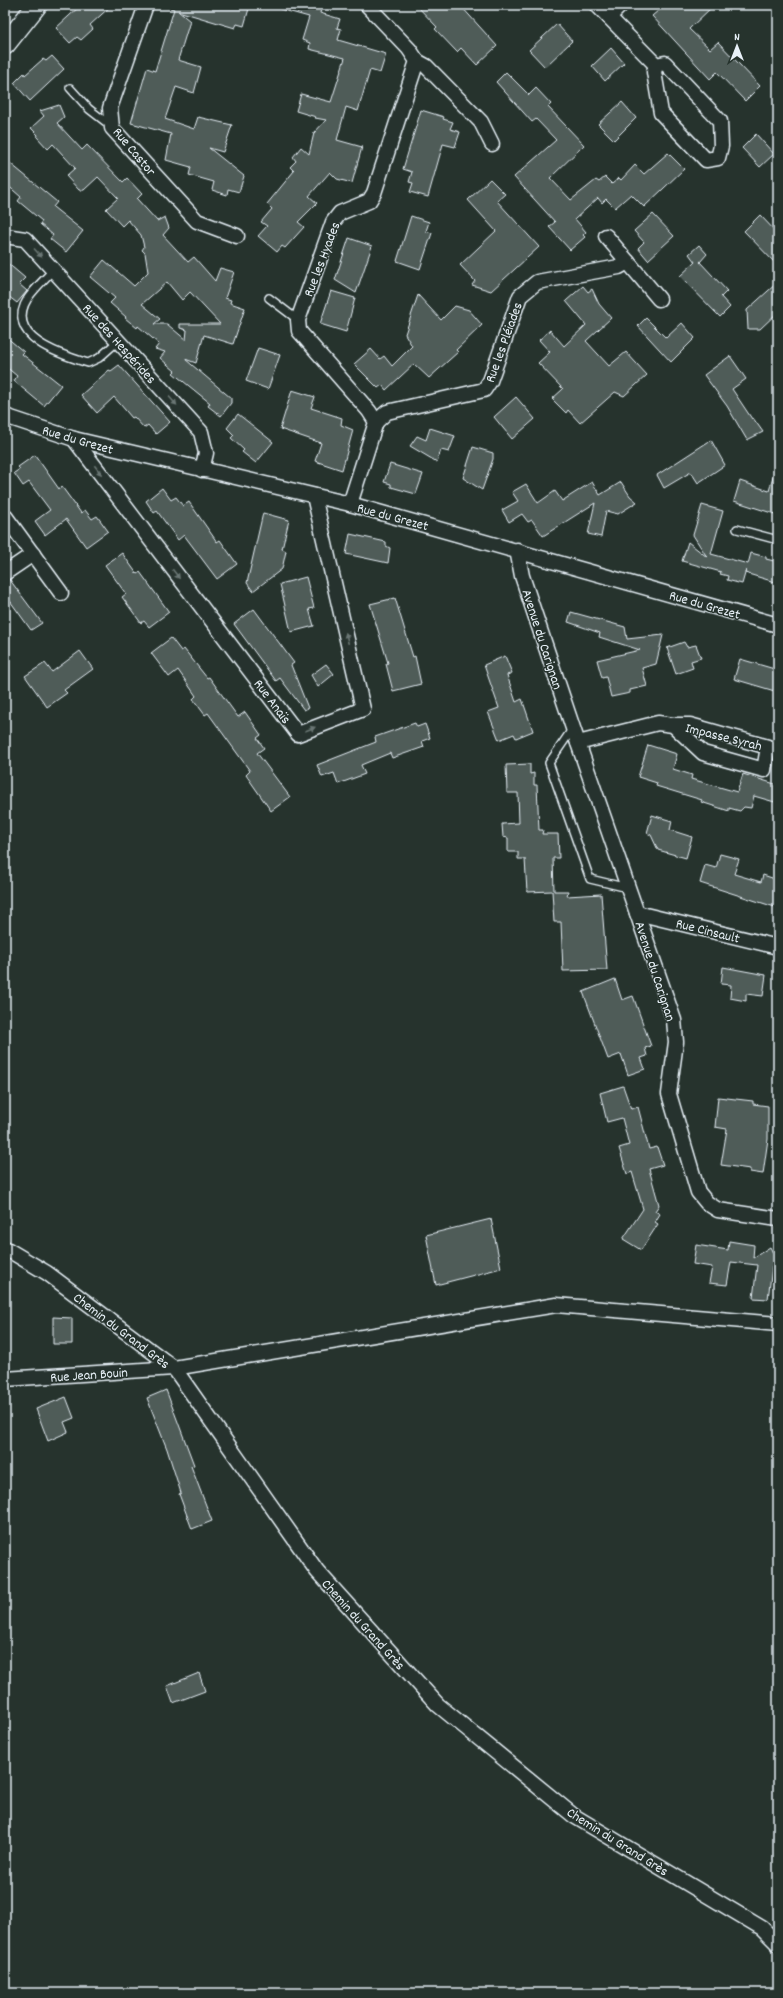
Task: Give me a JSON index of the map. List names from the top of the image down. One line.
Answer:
{"streets":{"street":["Rue Castor","Rue les Hyades","Rue les Pléiades","Rue des Hespérides","Rue du Grezet","Avenue du Carignan","Rue Anaïs","Impasse Syrah","Rue Cinsault","Chemin du Grand Grès","Rue Jean Bouin"]},"crossings":[["Rue des Hespérides","Rue du Grezet"],["Rue du Grezet","Avenue du Carignan"],["Rue du Grezet","Rue Anaïs"],["Avenue du Carignan","Impasse Syrah"],["Avenue du Carignan","Rue Cinsault"],["Chemin du Grand Grès","Rue Jean Bouin"]],"one_way":["Rue des Hespérides"],"north":"top"}
